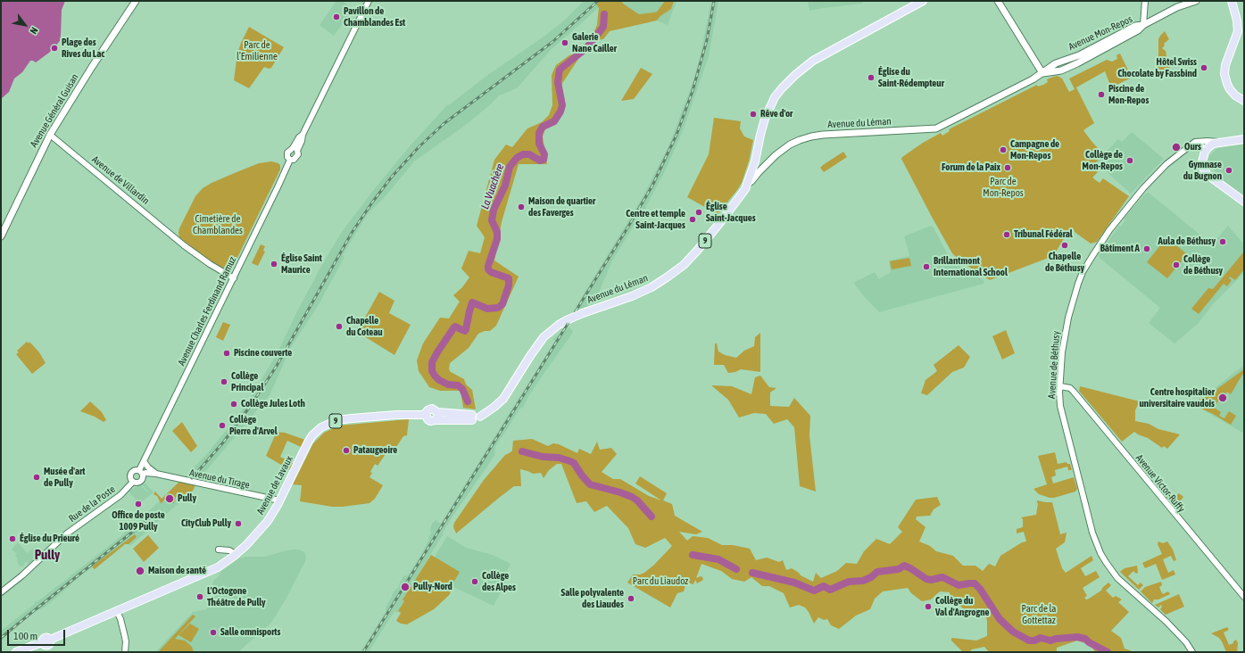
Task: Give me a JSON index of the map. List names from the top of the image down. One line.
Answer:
{"streets":{"main road":["Avenue Mon-Repos","Avenue Général Guisan","Avenue du Léman","9","Avenue de Lavaux"],"street":["Avenue de Villardin","Avenue Charles Ferdinand Ramuz","Avenue de Béthusy","Avenue du Tirage","Avenue Victor-Ruffy","Rue de la Poste"]},"crossings":[["Avenue Mon-Repos","Avenue du Léman"],["Avenue Général Guisan","Avenue de Villardin"],["Avenue du Léman","9"],["Avenue de Villardin","Avenue Charles Ferdinand Ramuz"],["Avenue Charles Ferdinand Ramuz","Avenue du Tirage"],["Avenue Charles Ferdinand Ramuz","Rue de la Poste"],["Avenue de Béthusy","Avenue Victor-Ruffy"],["Avenue du Tirage","Avenue de Lavaux"],["Avenue du Tirage","Rue de la Poste"]],"districts":["Pully"],"water":["La Vuachère"],"parks":["Parc de l’Emilienne","Parc de Mon-Repos","Cimetière de Chamblandes","Parc du Liaudoz","Parc de la Gottettaz"],"places":["Pavillon de Chamblandes Est","Galerie Nane Cailler","Plage des Rives du Lac","Hôtel Swiss Chocolate by Fassbind","Église du Saint-Rédempteur","Piscine de Mon-Repos","Rêve d'or","Ours","Campagne de Mon-Repos","Collège de Mon-Repos","Forum de la Paix","Gymnase du Bugnon","Maison de quartier des Faverges","Église Saint-Jacques","Centre et temple Saint-Jacques","Tribunal Fédéral","Aula de Béthusy","Chapelle de Béthusy","Bâtiment A","Église Saint Maurice","Collège de Béthusy","Brillantmont International School","Chapelle du Coteau","Piscine couverte","Collège Principal","Centre hospitalier universitaire vaudois","Collège Jules Loth","Collège Pierre d'Arvel","Pataugeoire","Musée d'art de Pully","Pully","Office de poste 1009 Pully","CityClub Pully","Église du Prieuré","Maison de santé","Collège des Alpes","Pully-Nord","L'Octogone Théâtre de Pully","Salle polyvalente des Liaudes","Collège du Val d'Angrogne","Salle omnisports"],"scale_bar":"100 m","north":"bottom right"}
